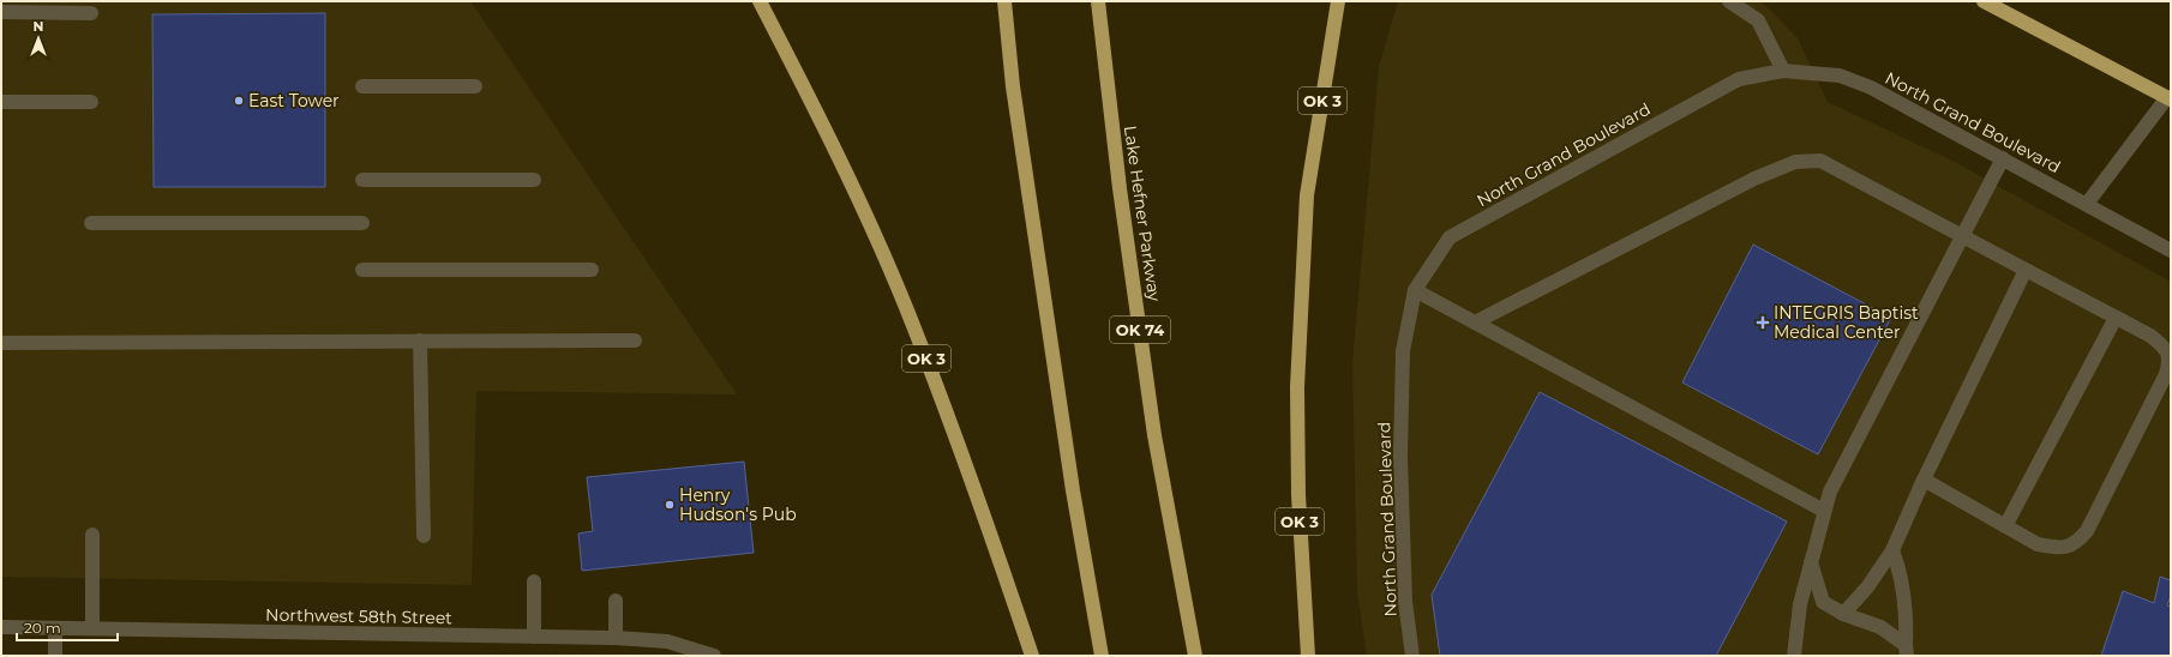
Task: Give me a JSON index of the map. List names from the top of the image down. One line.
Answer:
{"streets":{"highway":["OK 3","Lake Hefner Parkway","OK 74"],"street":["North Grand Boulevard","Northwest 58th Street"]},"places":{"other":["East Tower","Henry Hudson's Pub"],"health":["INTEGRIS Baptist Medical Center"]},"scale_bar":"20 m","north":"top"}
